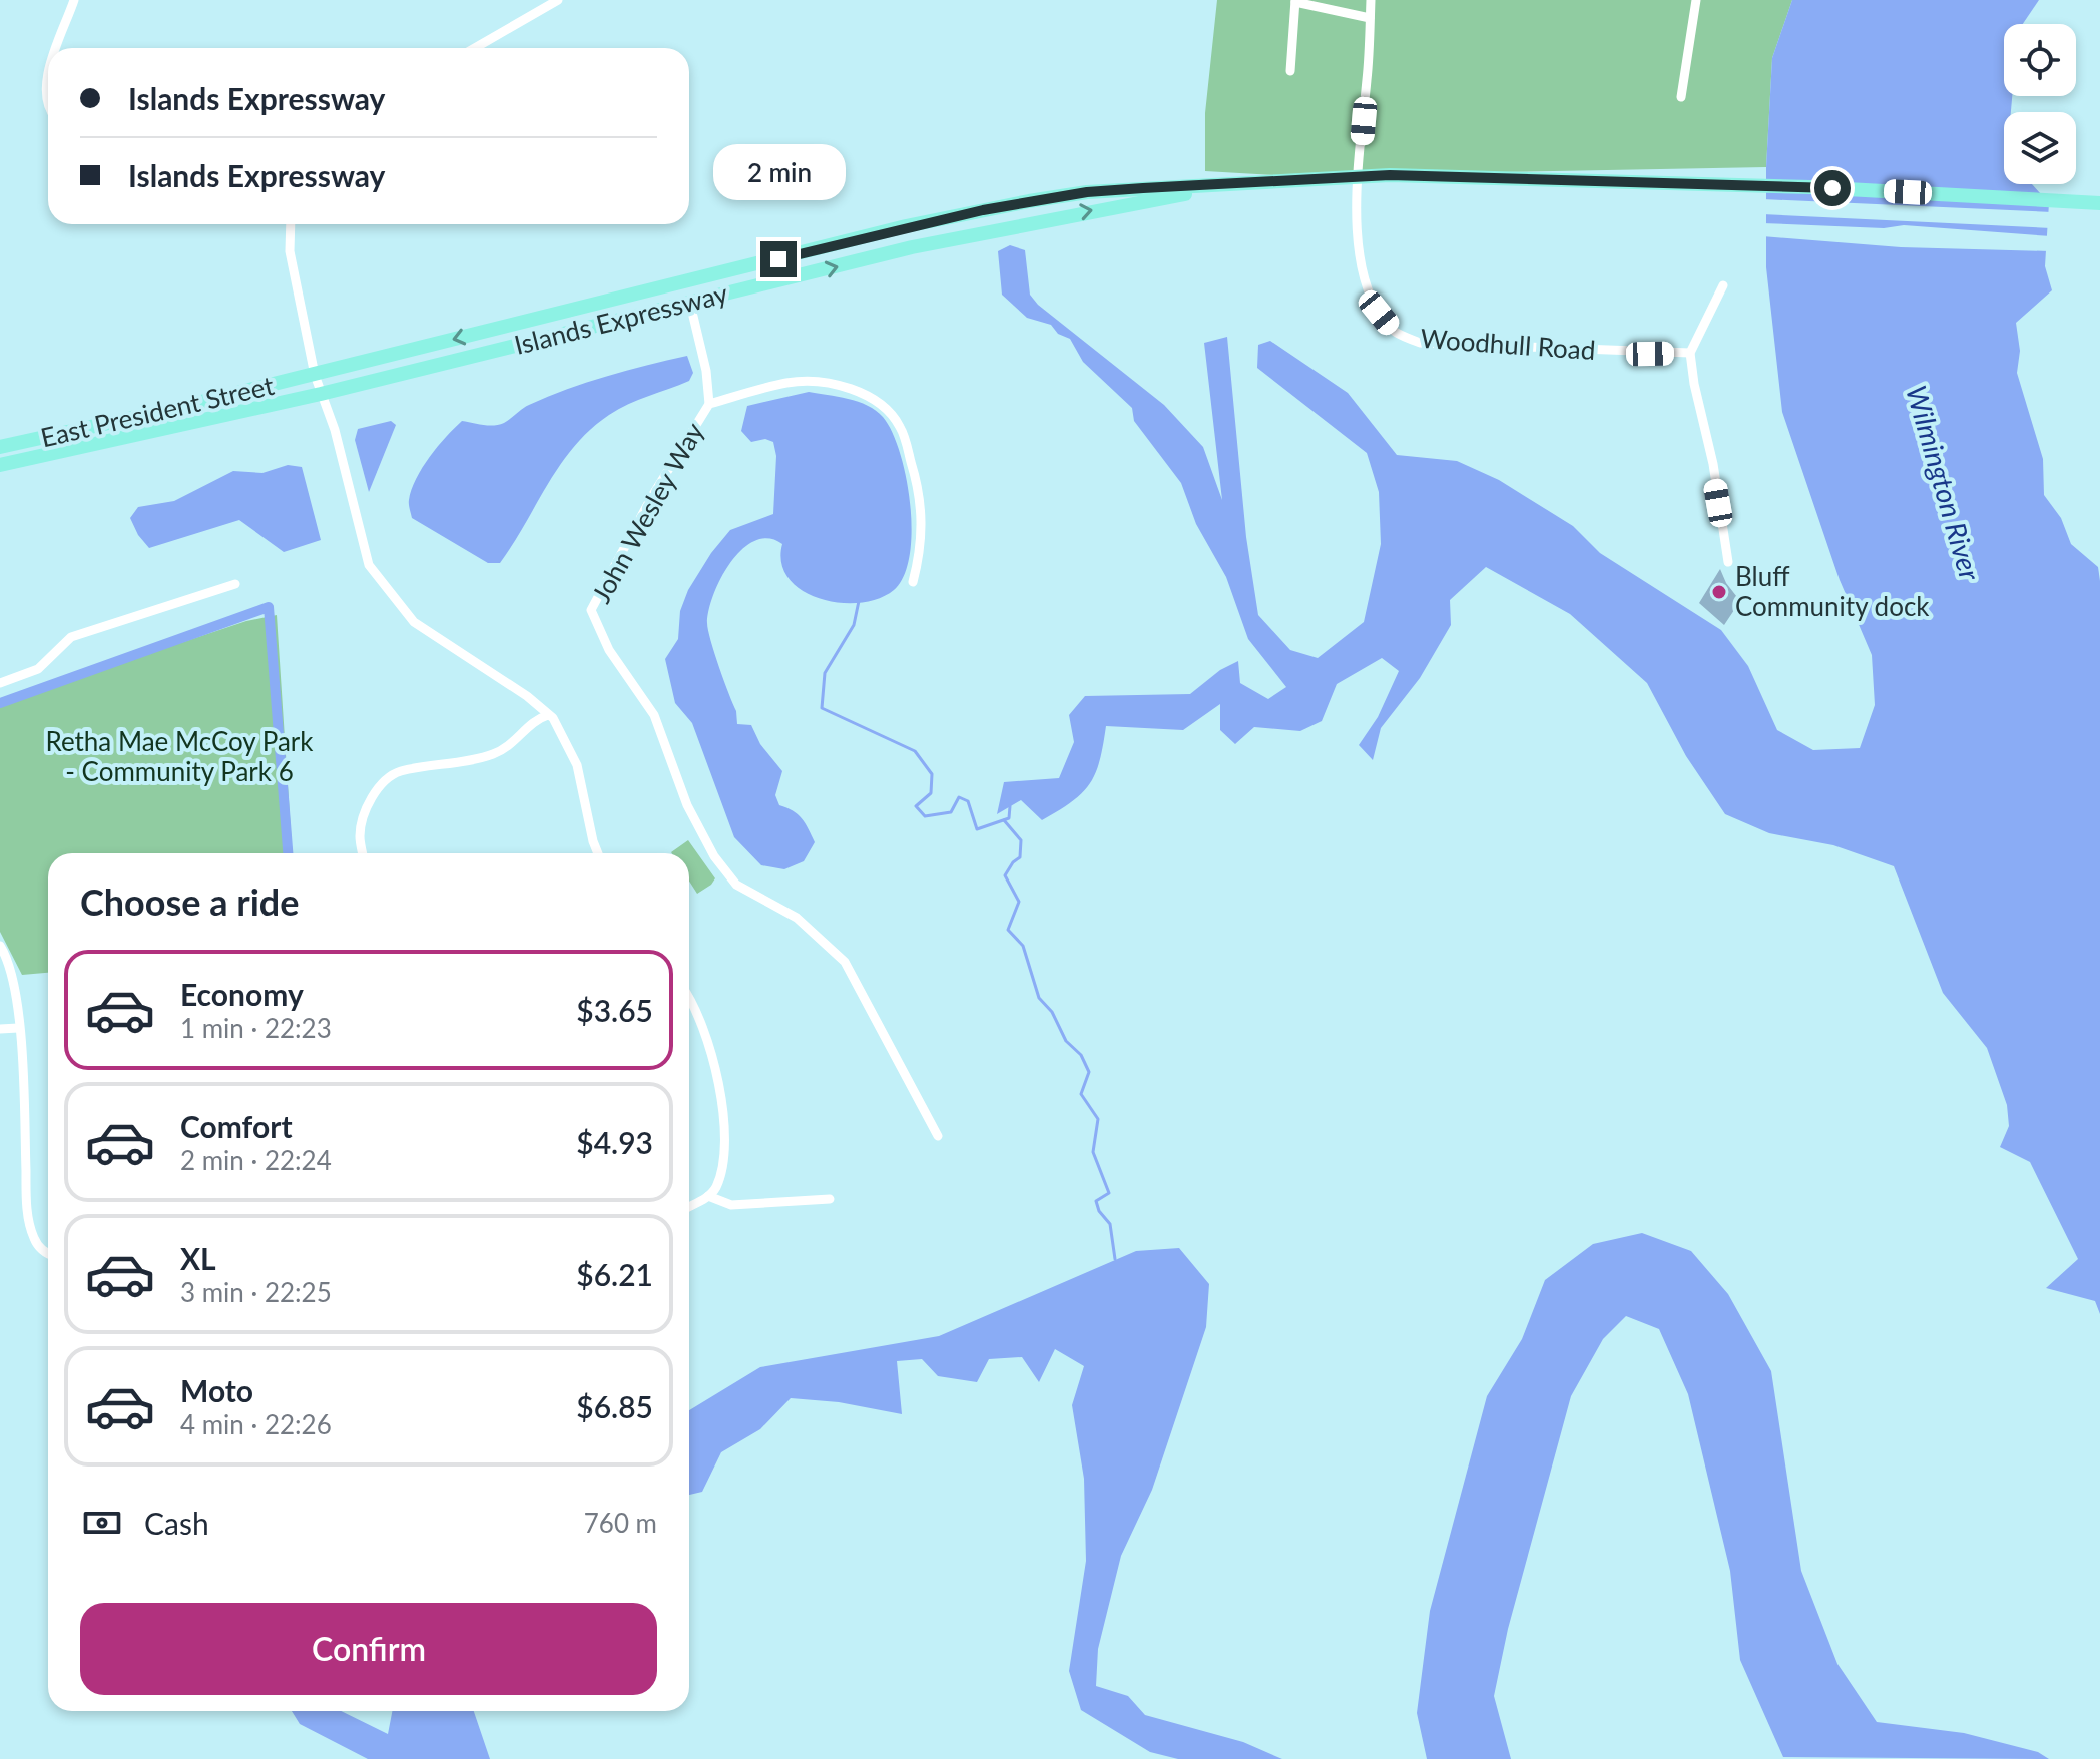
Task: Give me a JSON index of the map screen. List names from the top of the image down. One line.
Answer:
{"streets":{"main road":["Islands Expressway","East President Street"],"street":["Woodhull Road","John Wesley Way"]},"crossings":[["Islands Expressway","Woodhull Road"],["Islands Expressway","East President Street"],["Islands Expressway","John Wesley Way"]],"water":["Wilmington River"],"parks":["Retha Mae McCoy Park - Community Park 6"],"places":["Bluff Community dock"],"page":{"banner":["Islands Expressway","Islands Expressway"],"bubble":"2 min","heading":"Choose a ride","list":[{"name":"Economy","note":"1 min · 22:23","value":"$3.65"},{"name":"Comfort","note":"2 min · 22:24","value":"$4.93"},{"name":"XL","note":"3 min · 22:25","value":"$6.21"},{"name":"Moto","note":"4 min · 22:26","value":"$6.85"}],"pay":["Cash","760 m"],"buttons":"Confirm"}}
